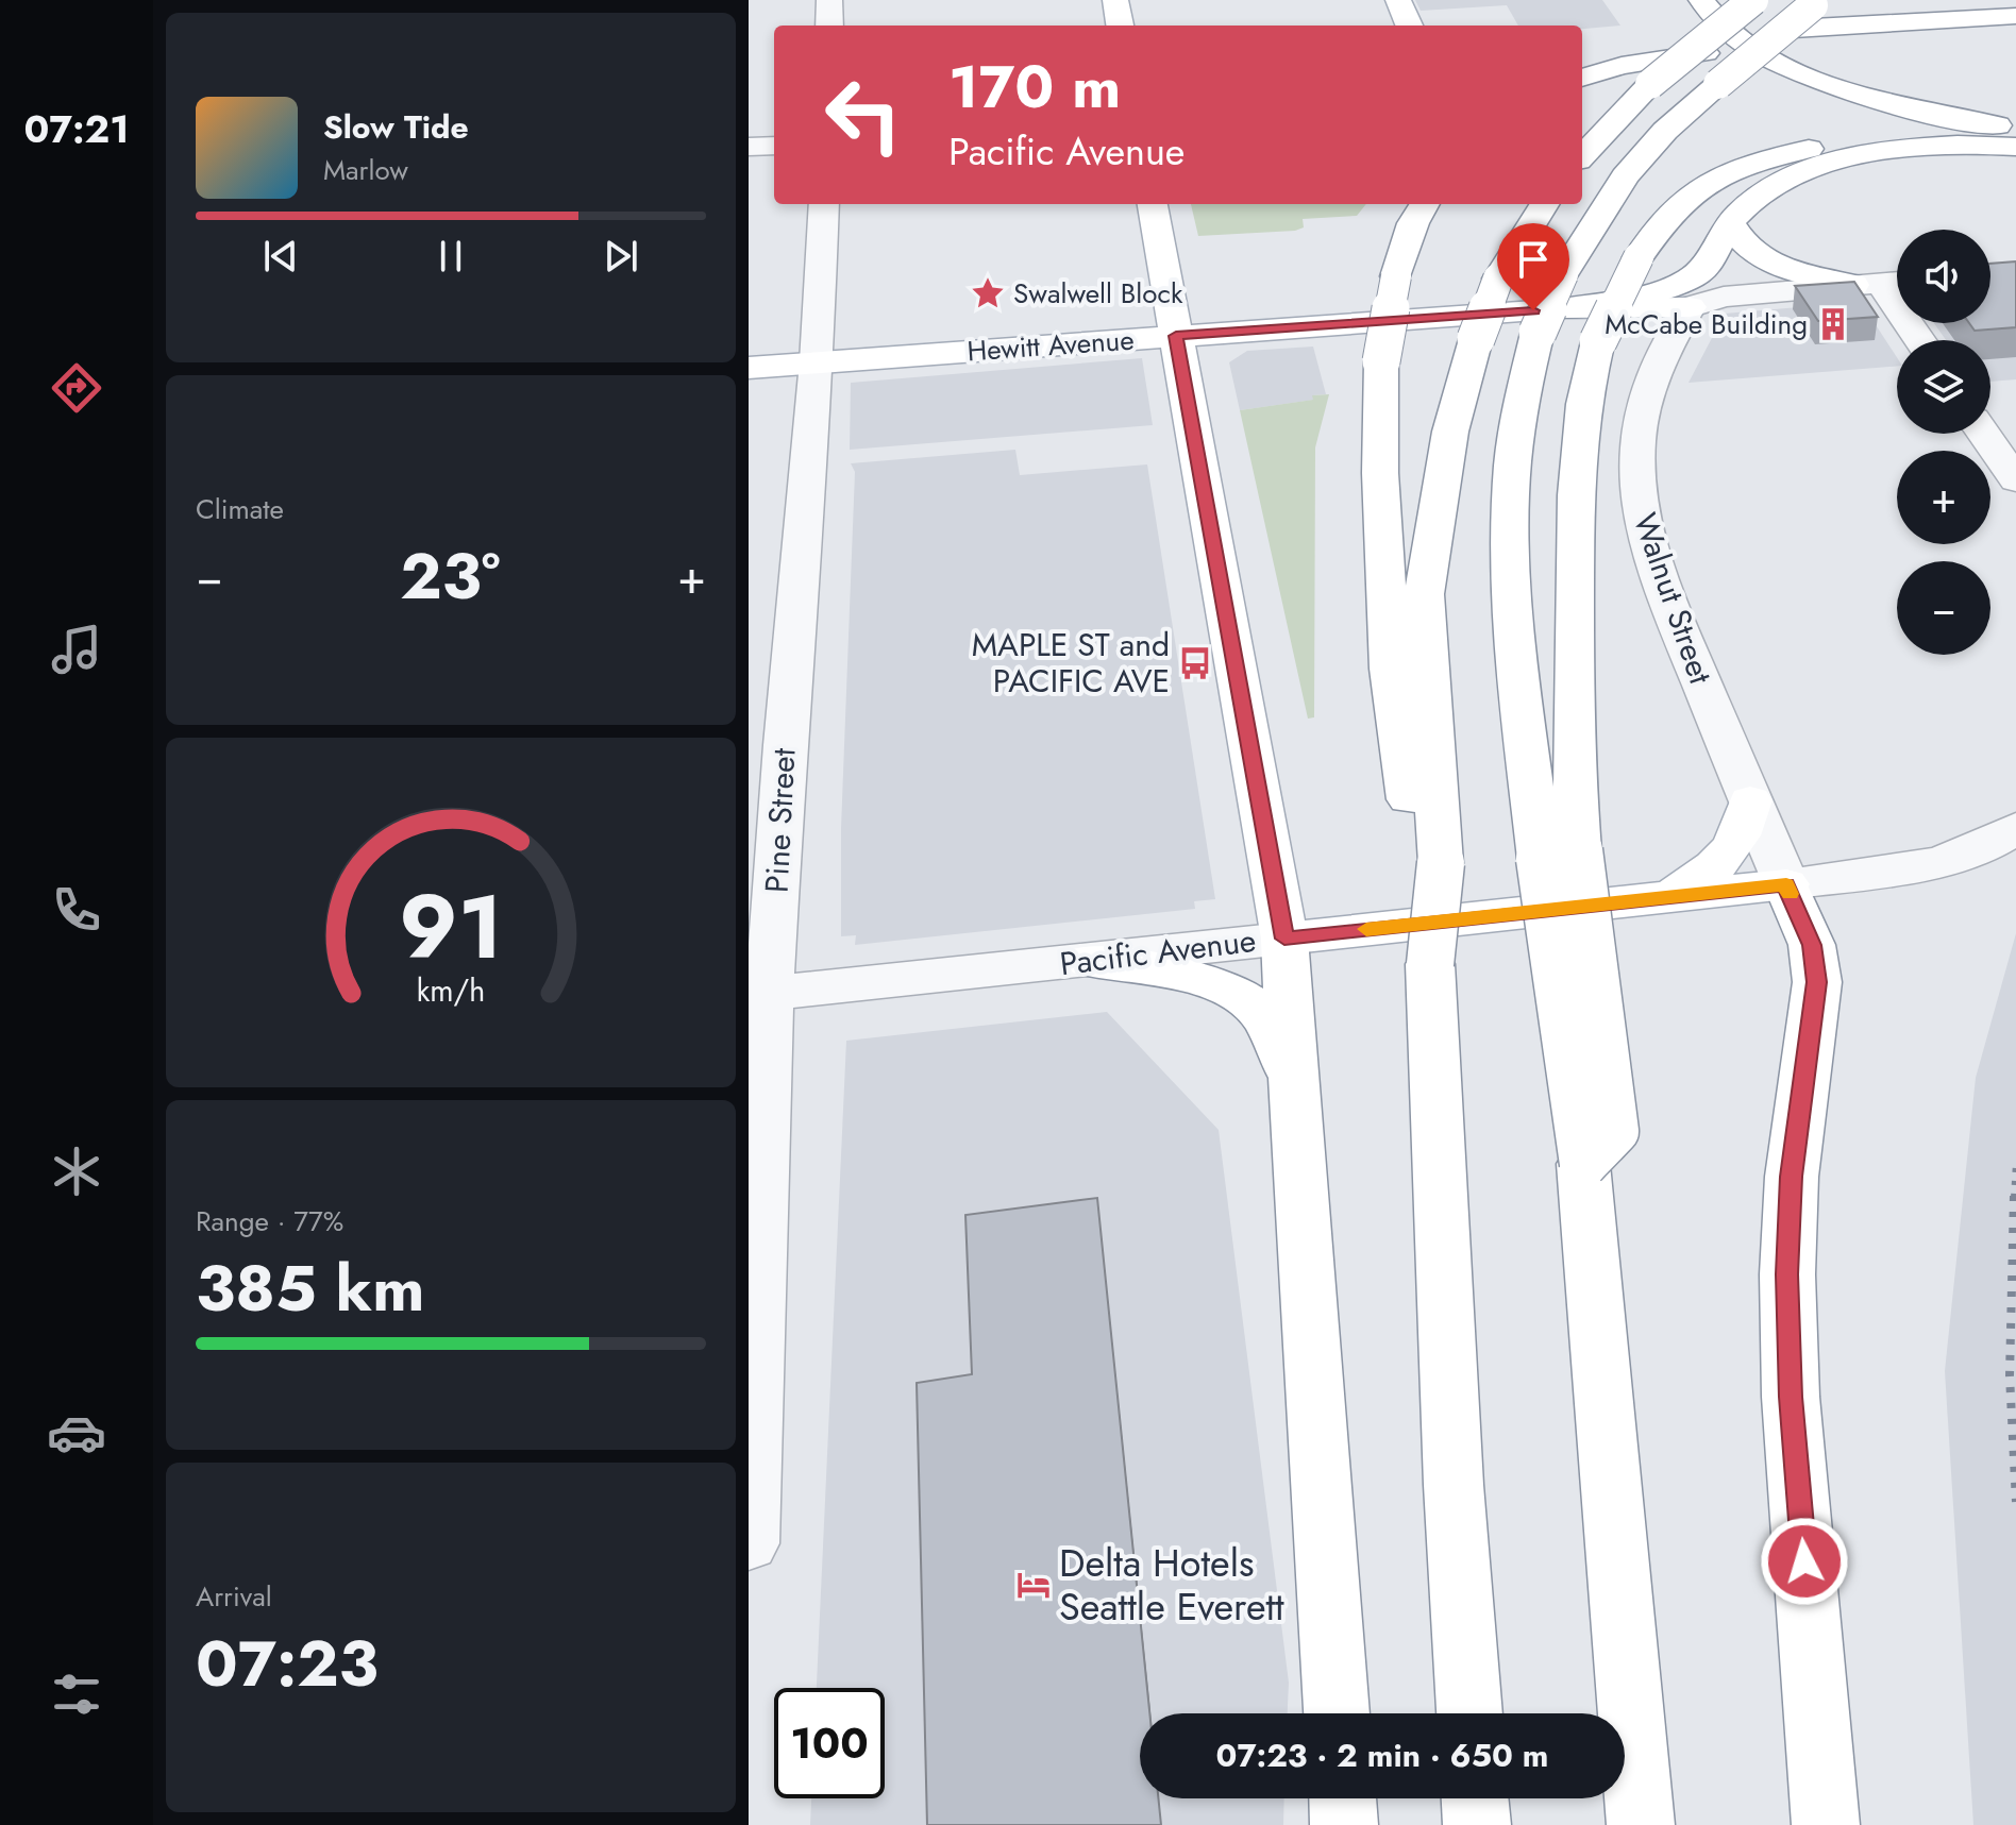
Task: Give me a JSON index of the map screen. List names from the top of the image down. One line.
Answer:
{"streets":{"main road":["Hewitt Avenue","Pacific Avenue"],"street":["Walnut Street","Pine Street"]},"crossings":[["Hewitt Avenue","Walnut Street"],["Hewitt Avenue","Pine Street"],["Walnut Street","Pacific Avenue"],["Pine Street","Pacific Avenue"]],"places":{"place":["Swalwell Block"],"building":["McCabe Building"],"bus stop":["MAPLE ST and PACIFIC AVE"],"hotel":["Delta Hotels Seattle Everett"]},"page":{"tabs":"07:21","turn":["170 m","Pacific Avenue"],"song":["Slow Tide","Marlow"],"map_buttons":["+","−"],"tile":["Climate",["Range · 77%","385 km"],["Arrival","07:23"]],"heat":["−","23°","+"],"limit":"100","trip":"07:23 · 2 min · 650 m","gauge":["91","km/h"]}}
